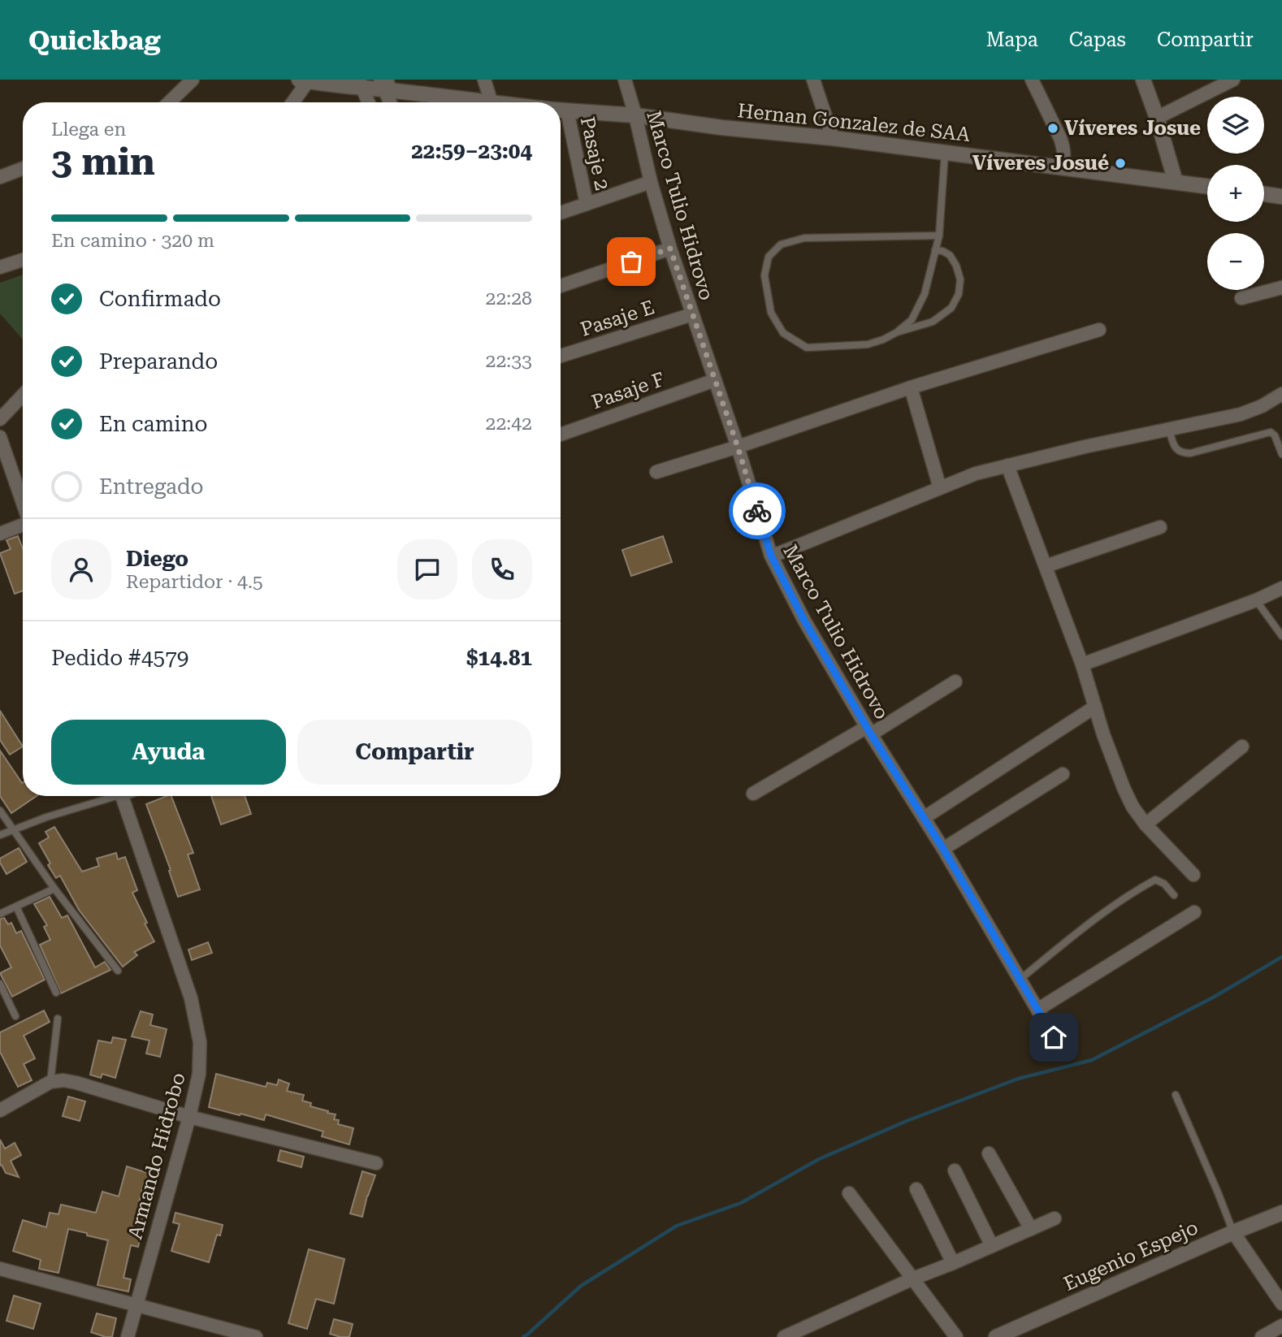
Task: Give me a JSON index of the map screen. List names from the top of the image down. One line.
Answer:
{"streets":{"street":["Hernan Gonzalez de SAA","Pasaje 2","Marco Tulio Hidrovo","Pasaje E","Pasaje F","Armando Hidrobo","Eugenio Espejo"]},"crossings":[["Hernan Gonzalez de SAA","Marco Tulio Hidrovo"],["Marco Tulio Hidrovo","Pasaje E"],["Marco Tulio Hidrovo","Pasaje F"]],"places":["Víveres Josue","Víveres Josué"],"page":{"header":"Quickbag","nav":["Mapa","Capas","Compartir"],"map_buttons":["+","−"],"heading":["3 min","Llega en","22:59–23:04"],"panel":["Diego","Repartidor · 4.5","Pedido #4579","$14.81"],"bar":"En camino · 320 m","list":[["Confirmado","22:28"],["Preparando","22:33"],["En camino","22:42"],"Entregado"],"buttons":["Ayuda","Compartir"]}}
